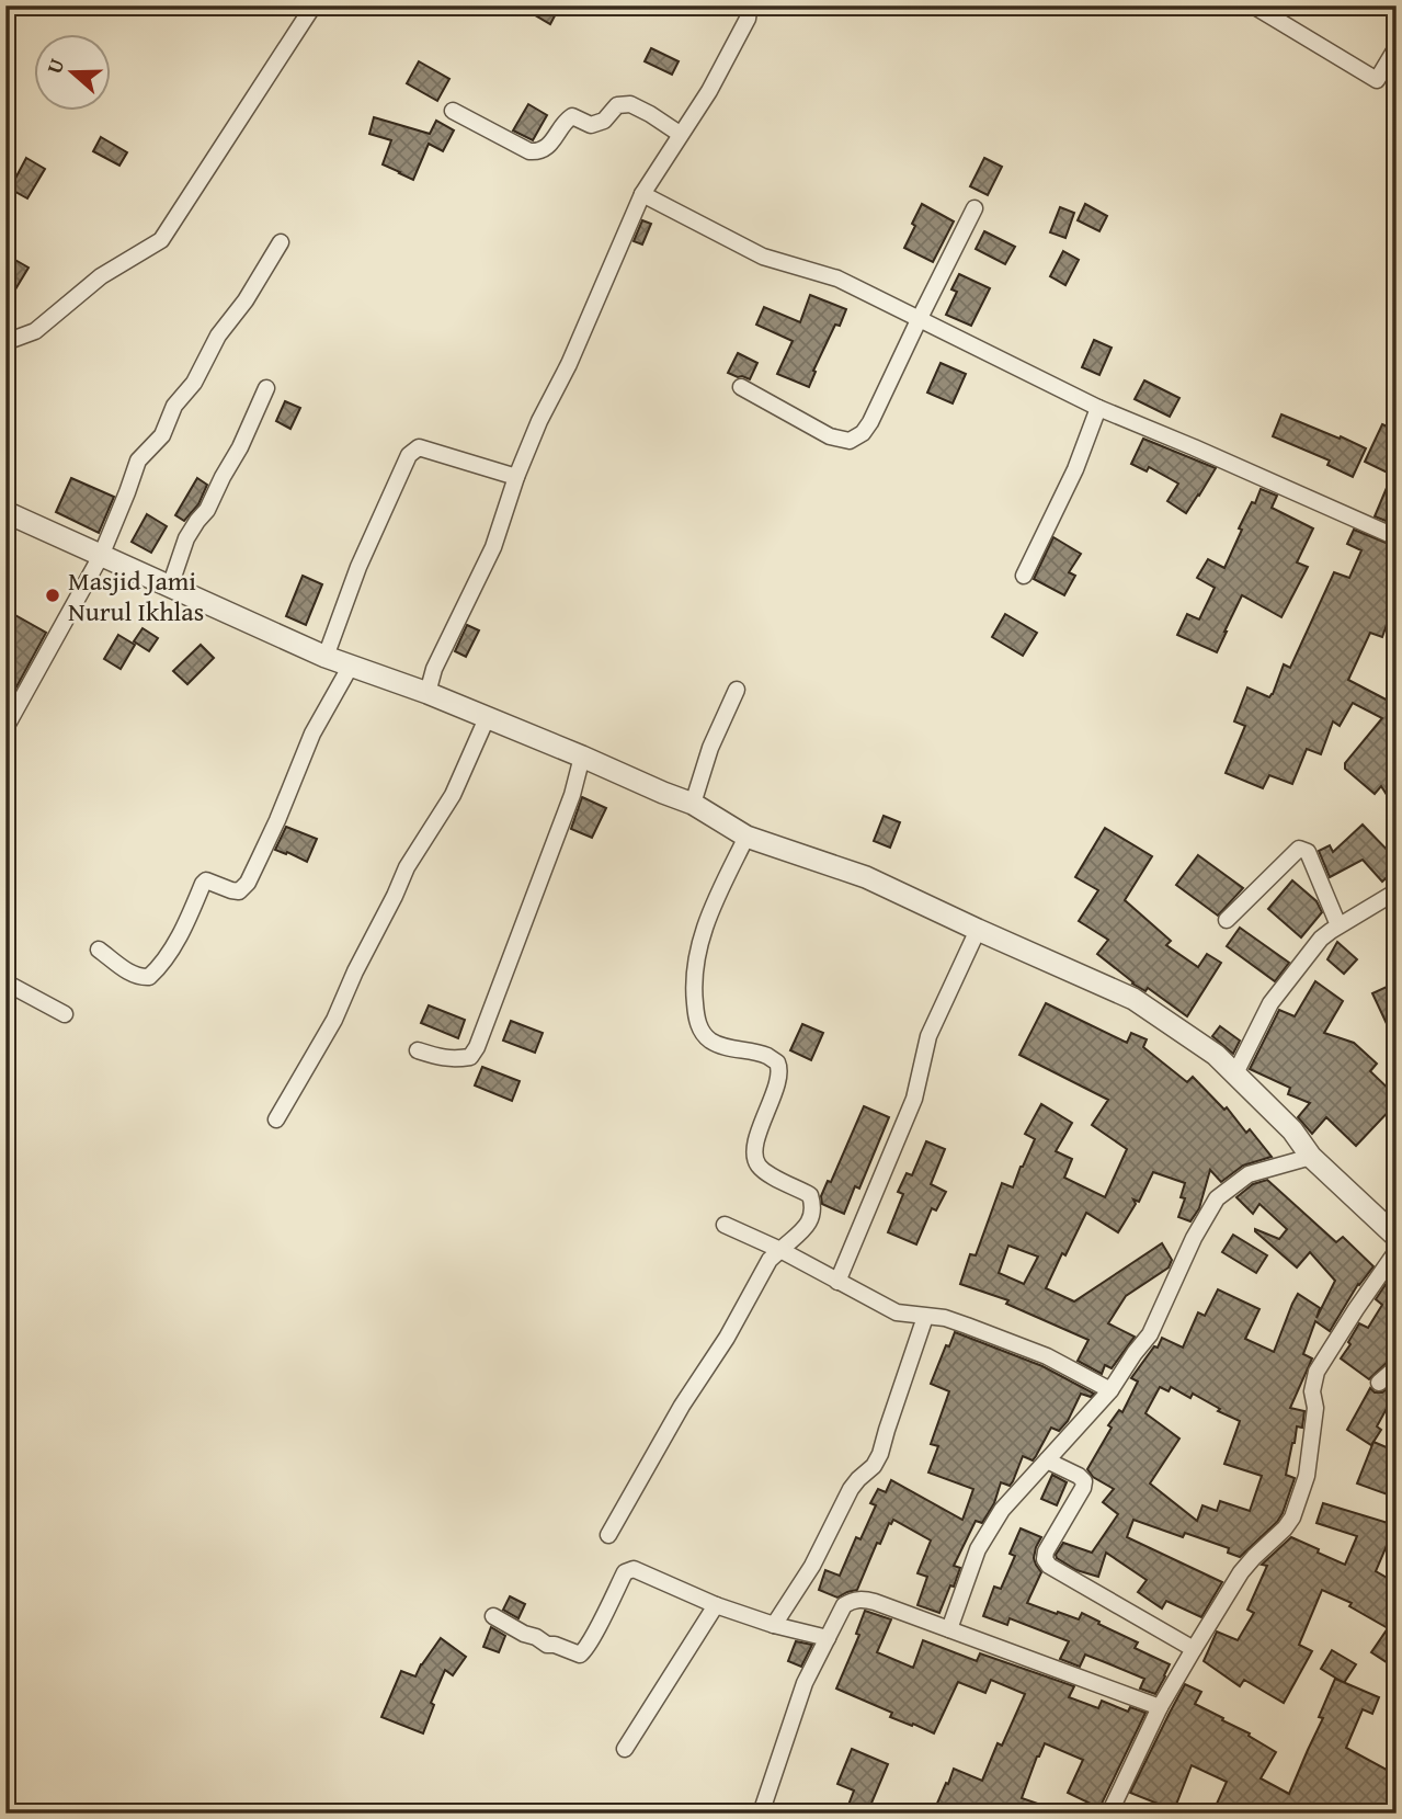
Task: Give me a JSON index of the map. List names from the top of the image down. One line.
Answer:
{"places":["Masjid Jami Nurul Ikhlas"],"north":"left"}
